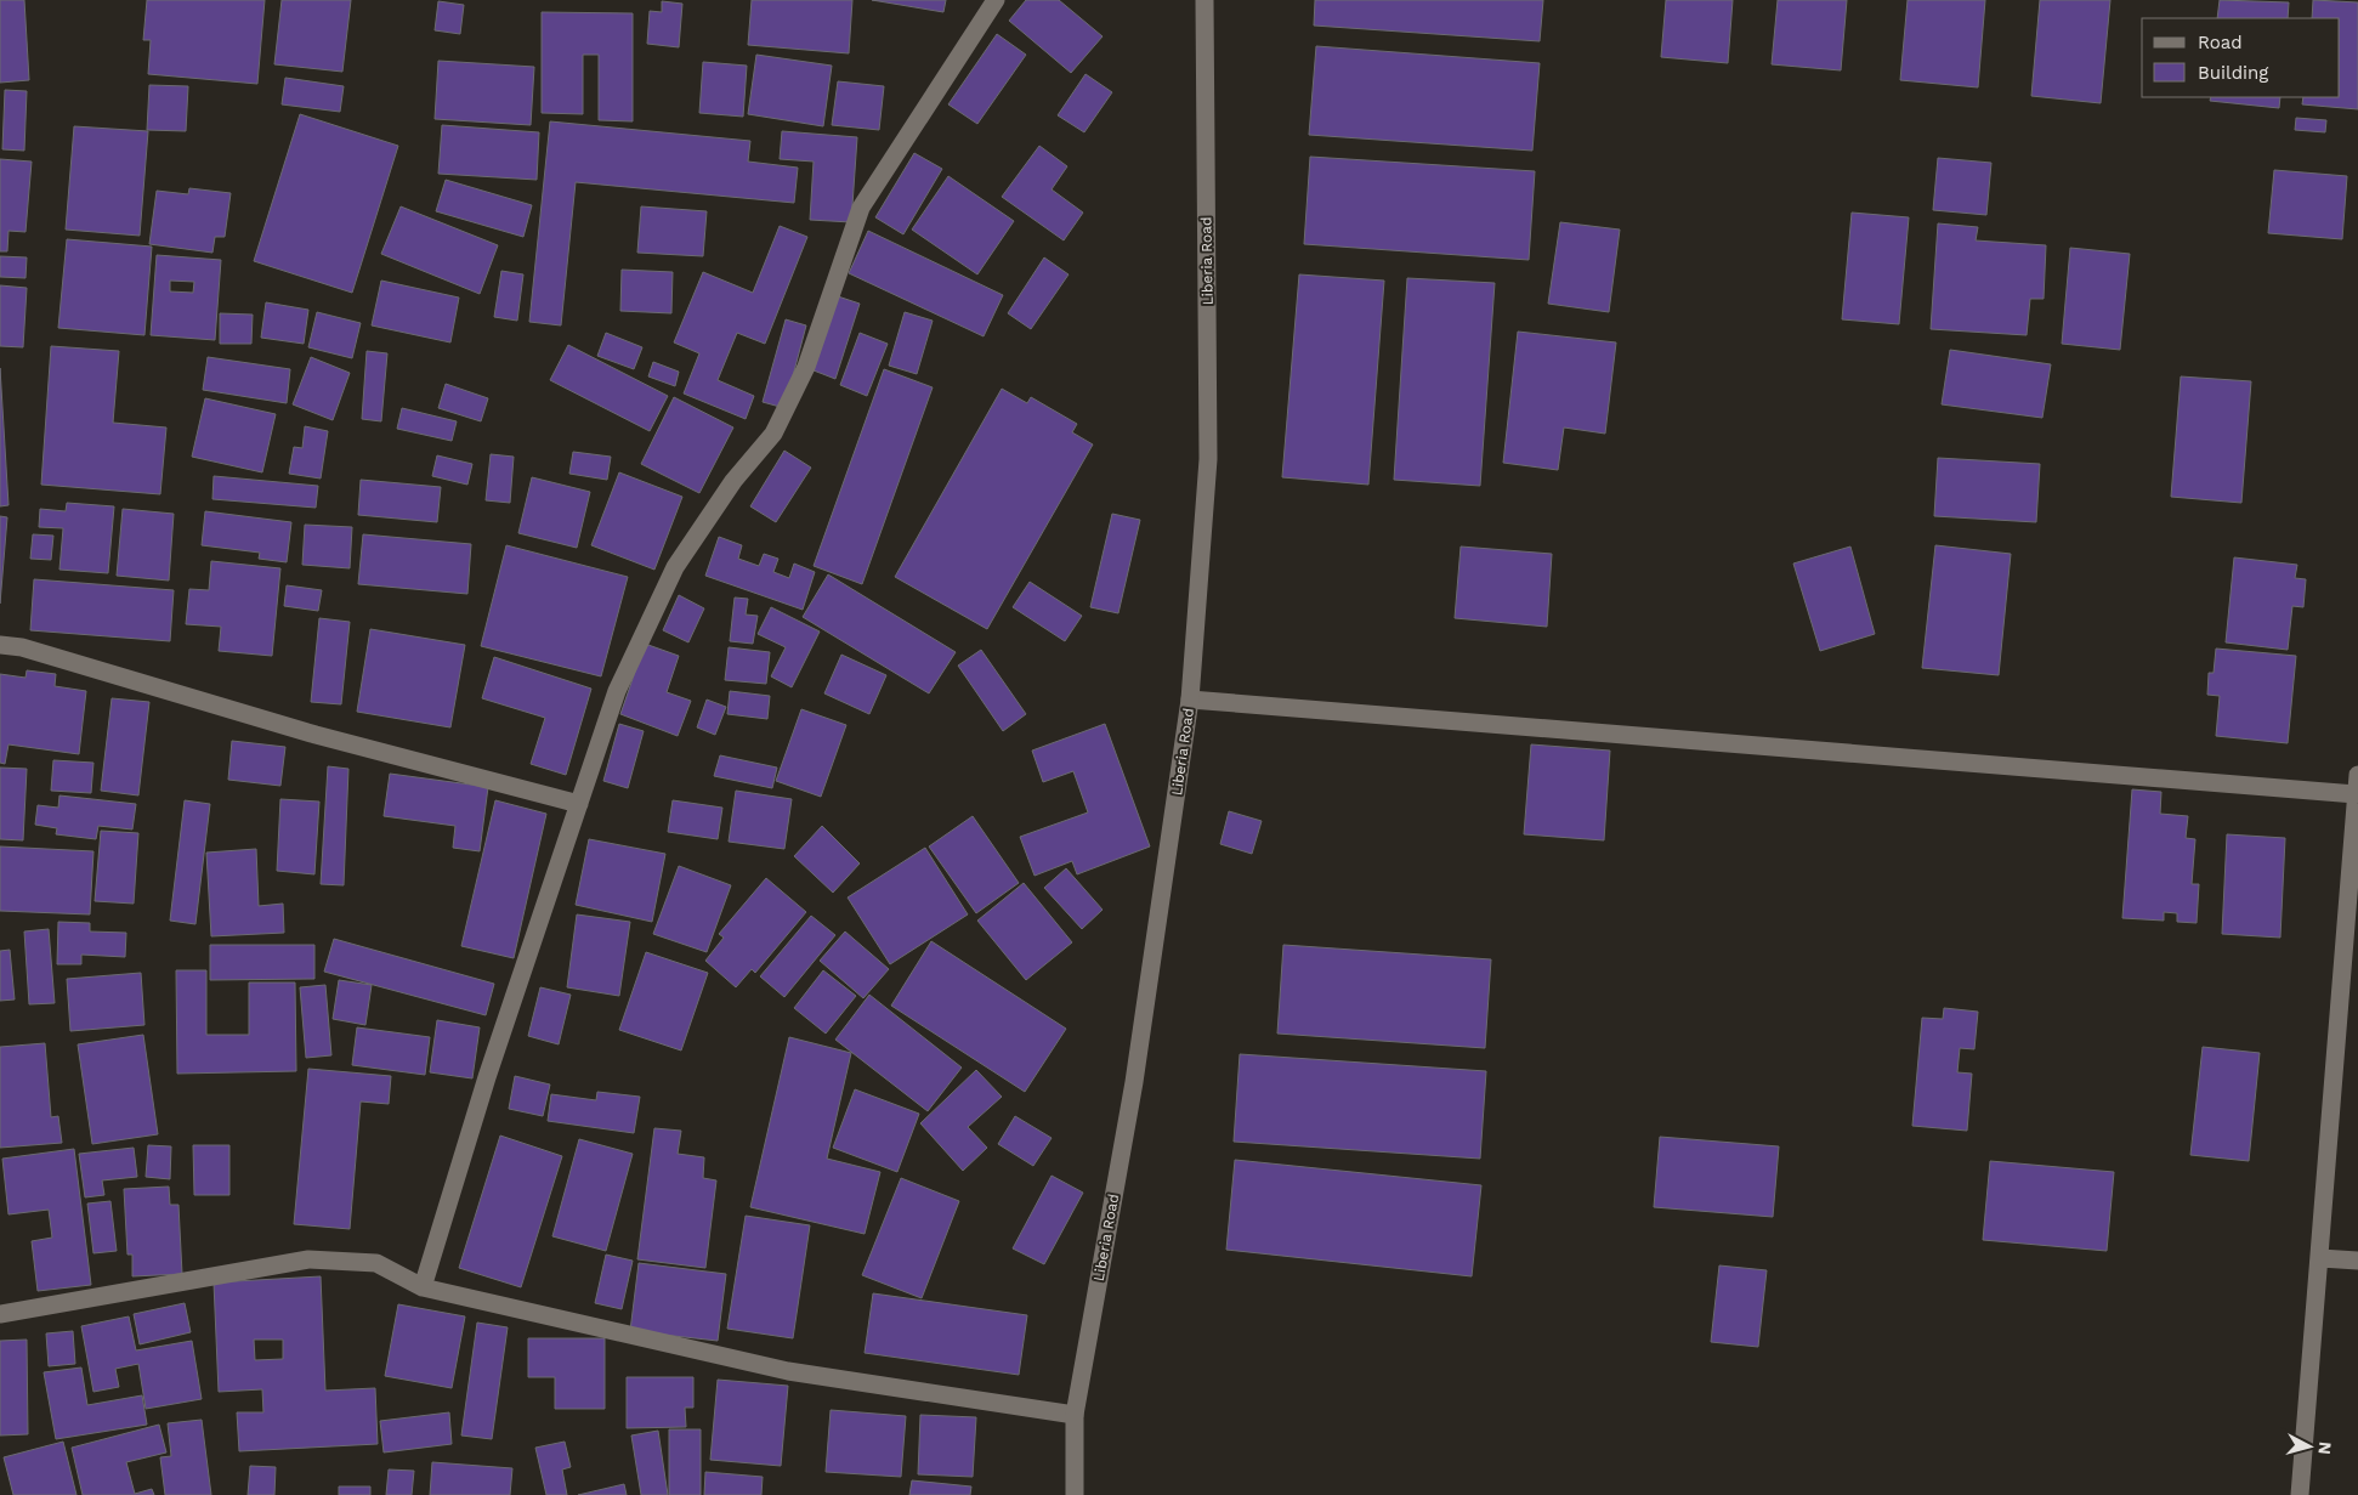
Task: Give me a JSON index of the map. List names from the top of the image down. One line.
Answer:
{"streets":{"street":["Liberia Road"]},"legend":["Road","Building"],"north":"right"}
